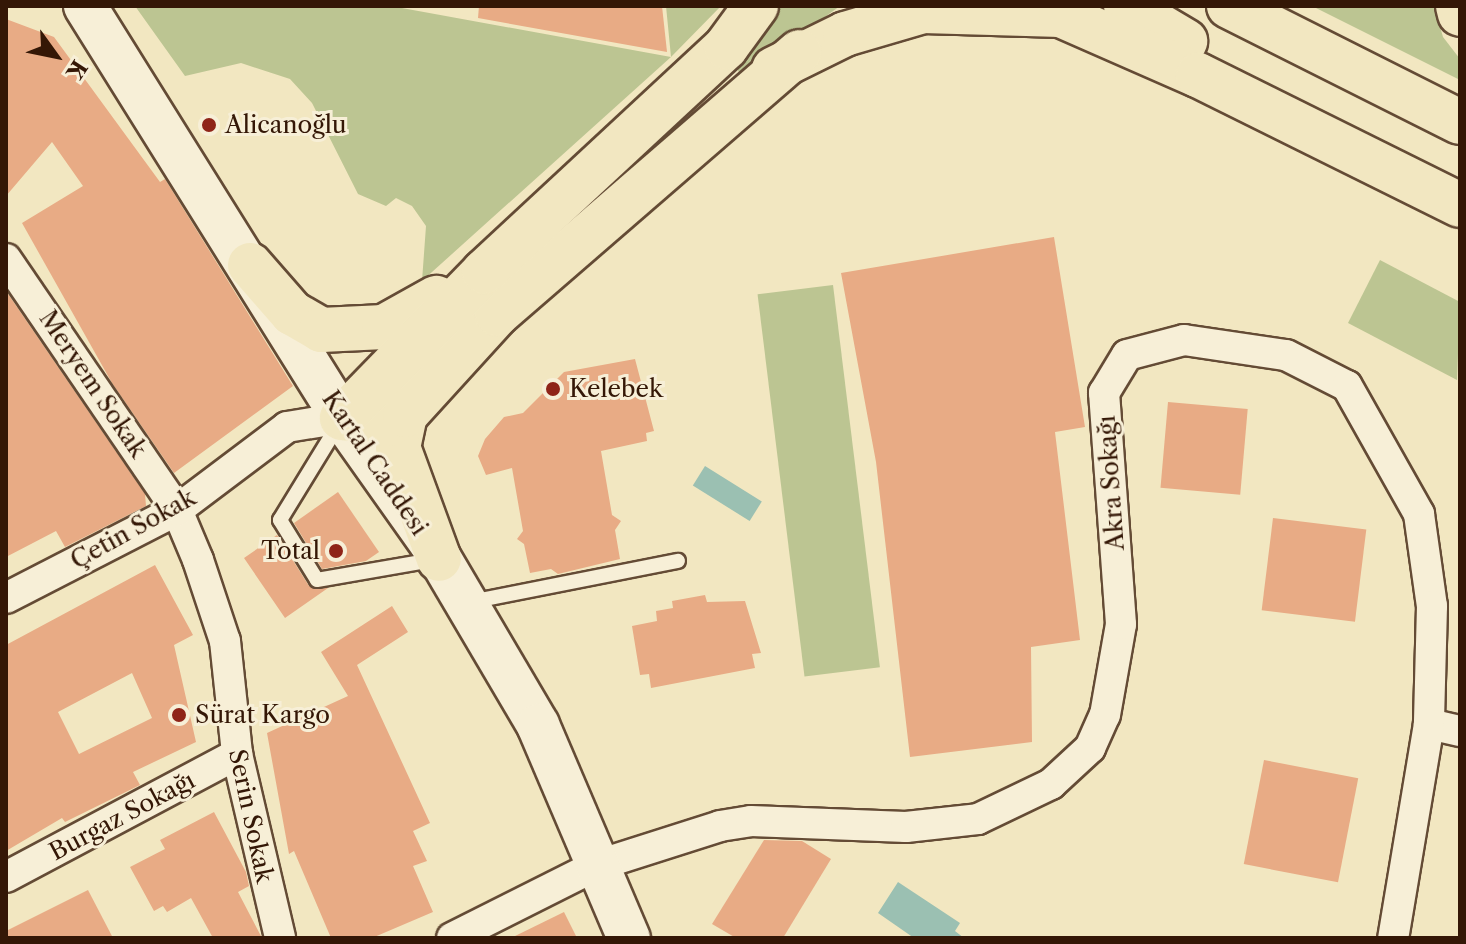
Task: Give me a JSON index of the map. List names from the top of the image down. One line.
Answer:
{"streets":{"main road":["Kartal Caddesi"],"street":["Meryem Sokak","Akra Sokağı","Çetin Sokak","Burgaz Sokağı","Serin Sokak"]},"crossings":[["Meryem Sokak","Çetin Sokak"],["Meryem Sokak","Serin Sokak"],["Kartal Caddesi","Akra Sokağı"],["Kartal Caddesi","Çetin Sokak"],["Çetin Sokak","Serin Sokak"],["Burgaz Sokağı","Serin Sokak"]],"places":["Alicanoğlu","Kelebek","Total","Sürat Kargo"],"north":"bottom right"}
